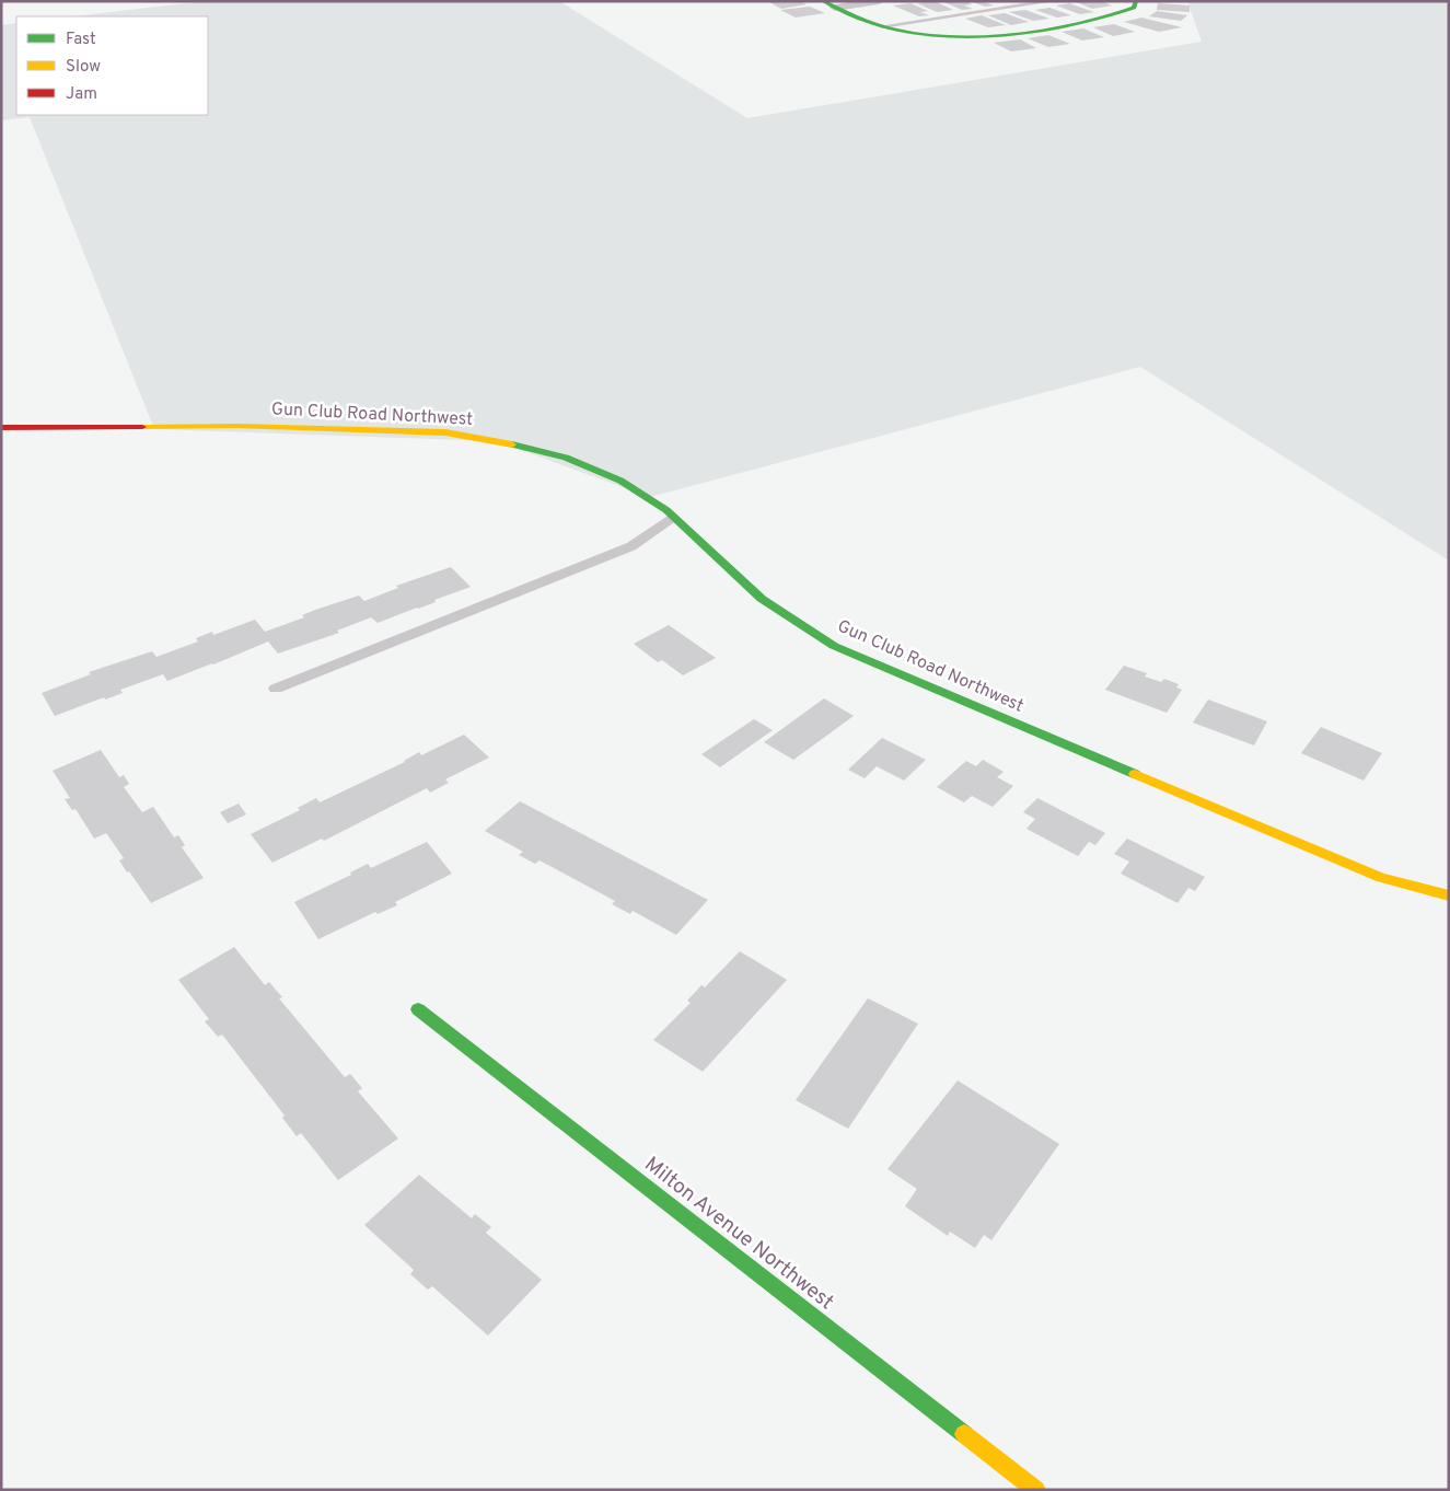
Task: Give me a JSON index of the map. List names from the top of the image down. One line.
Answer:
{"streets":{"street":["Gun Club Road Northwest","Milton Avenue Northwest"]},"legend":["Fast","Slow","Jam"]}
